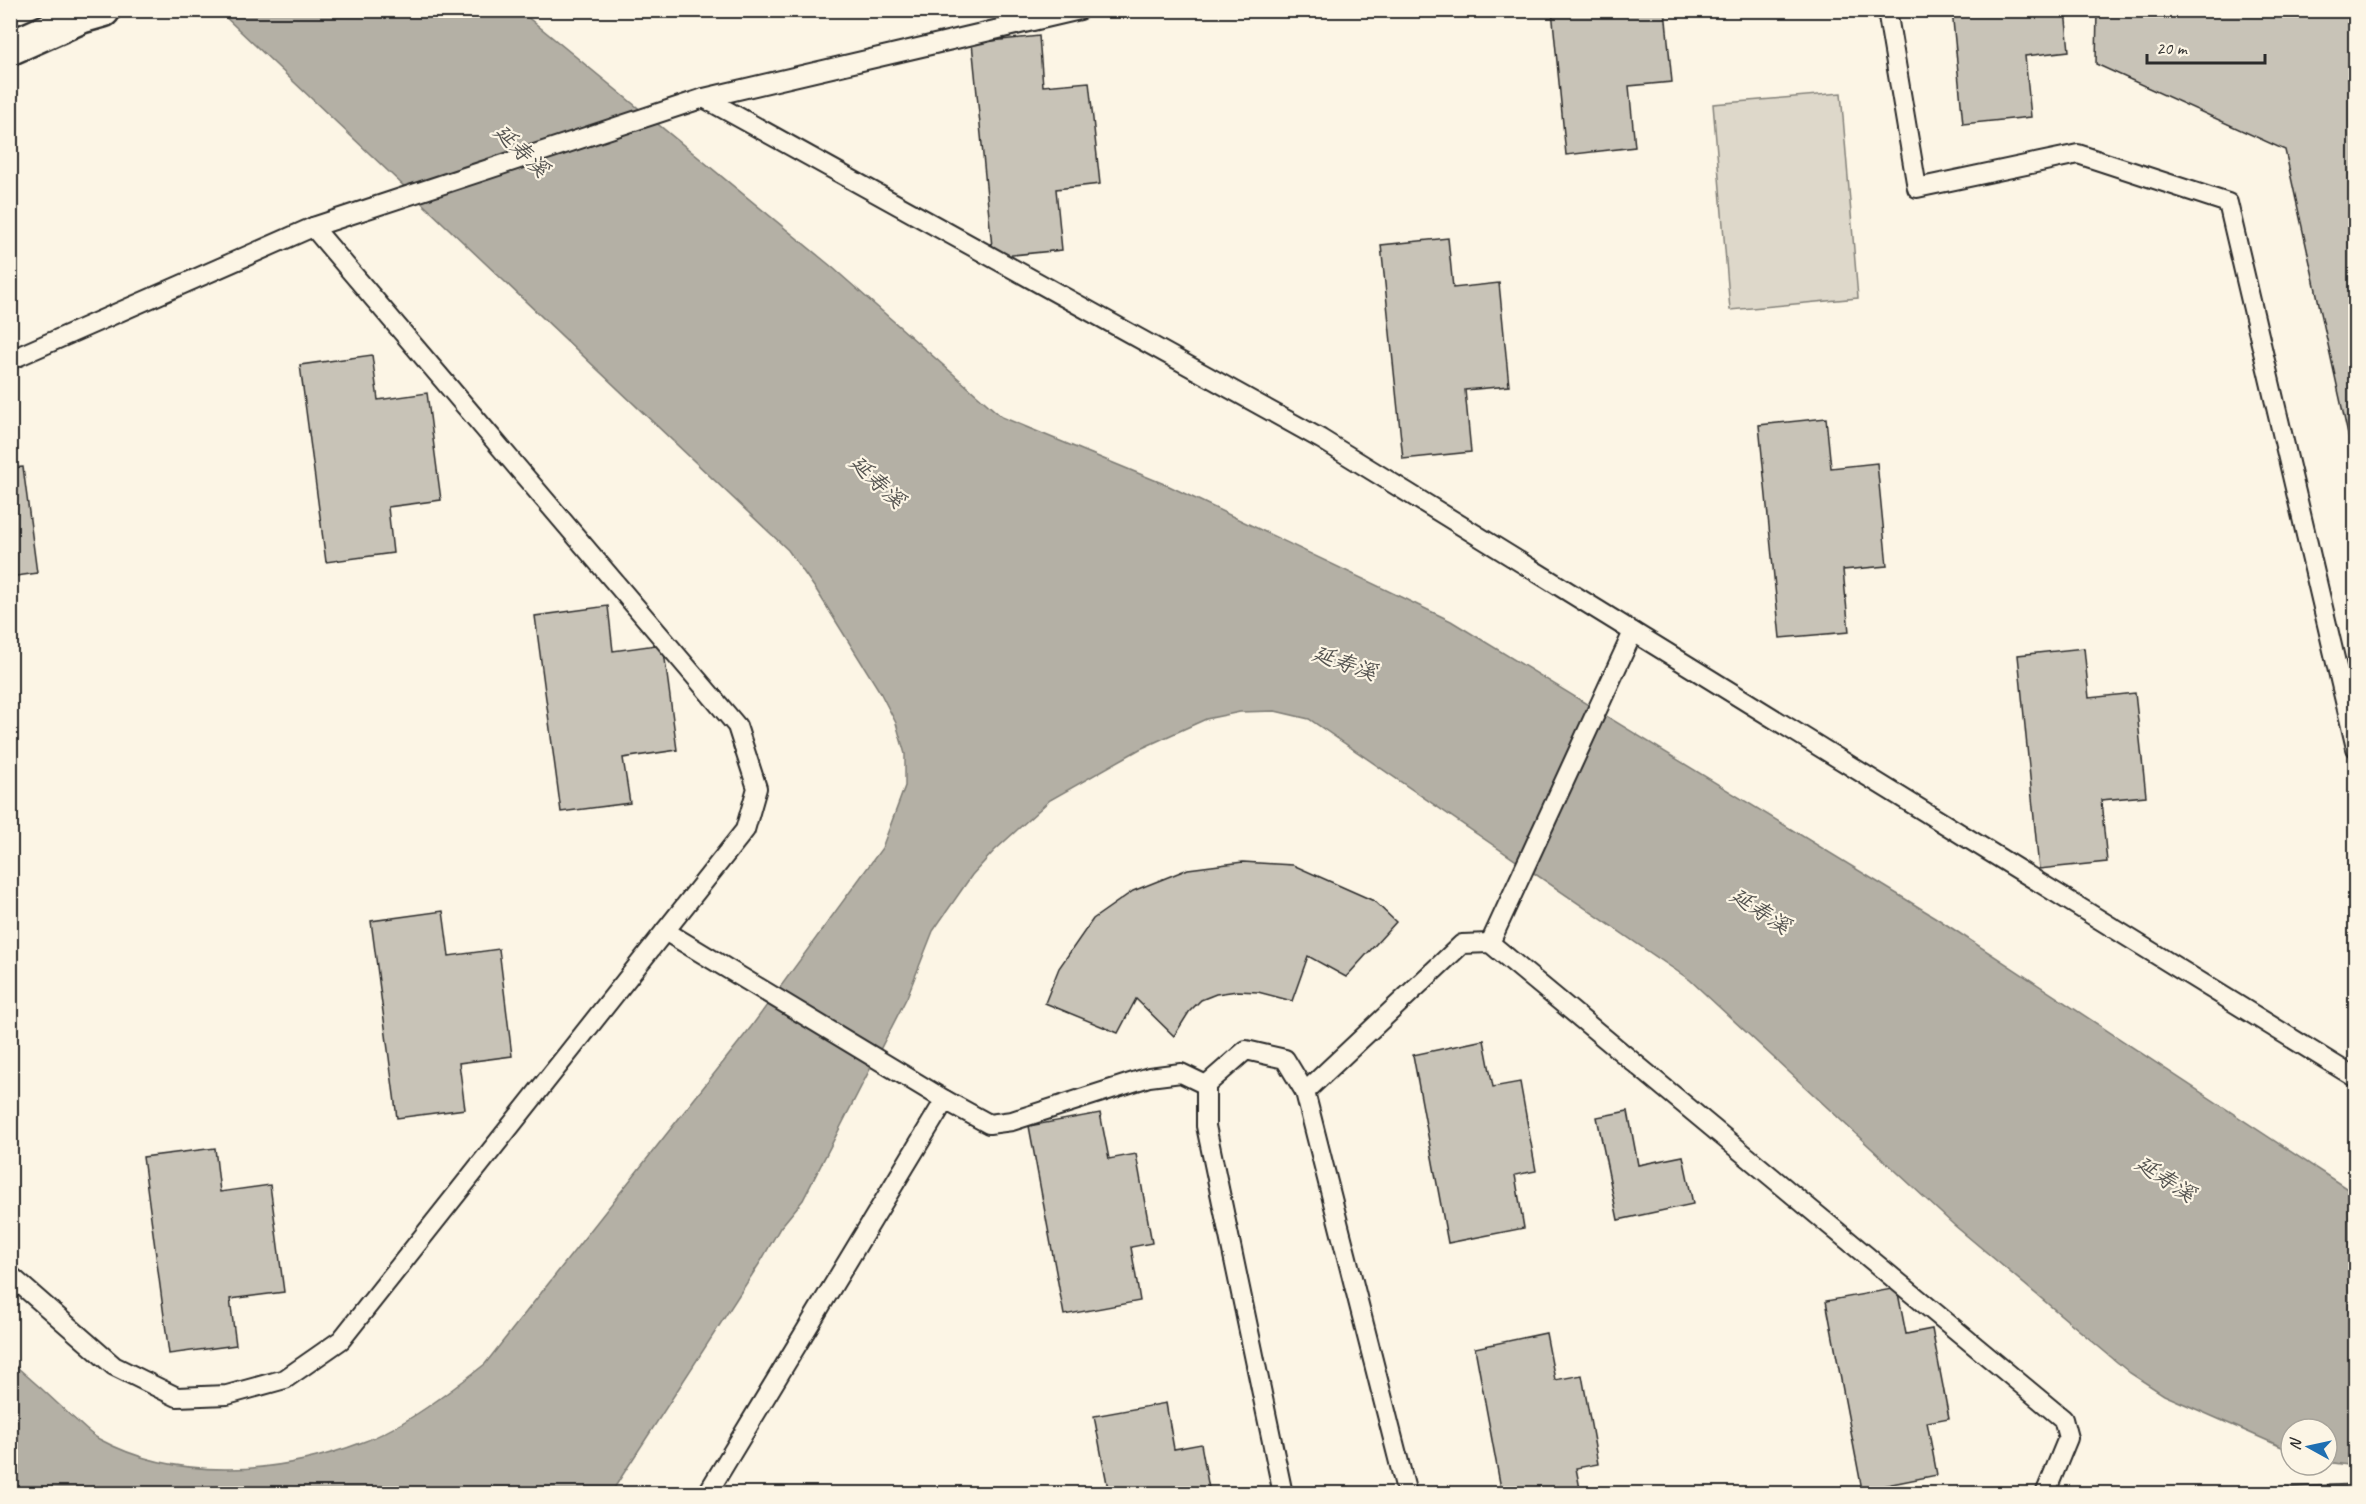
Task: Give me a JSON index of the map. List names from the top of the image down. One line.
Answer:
{"water":["延寿溪"],"scale_bar":"20 m","north":"left"}
